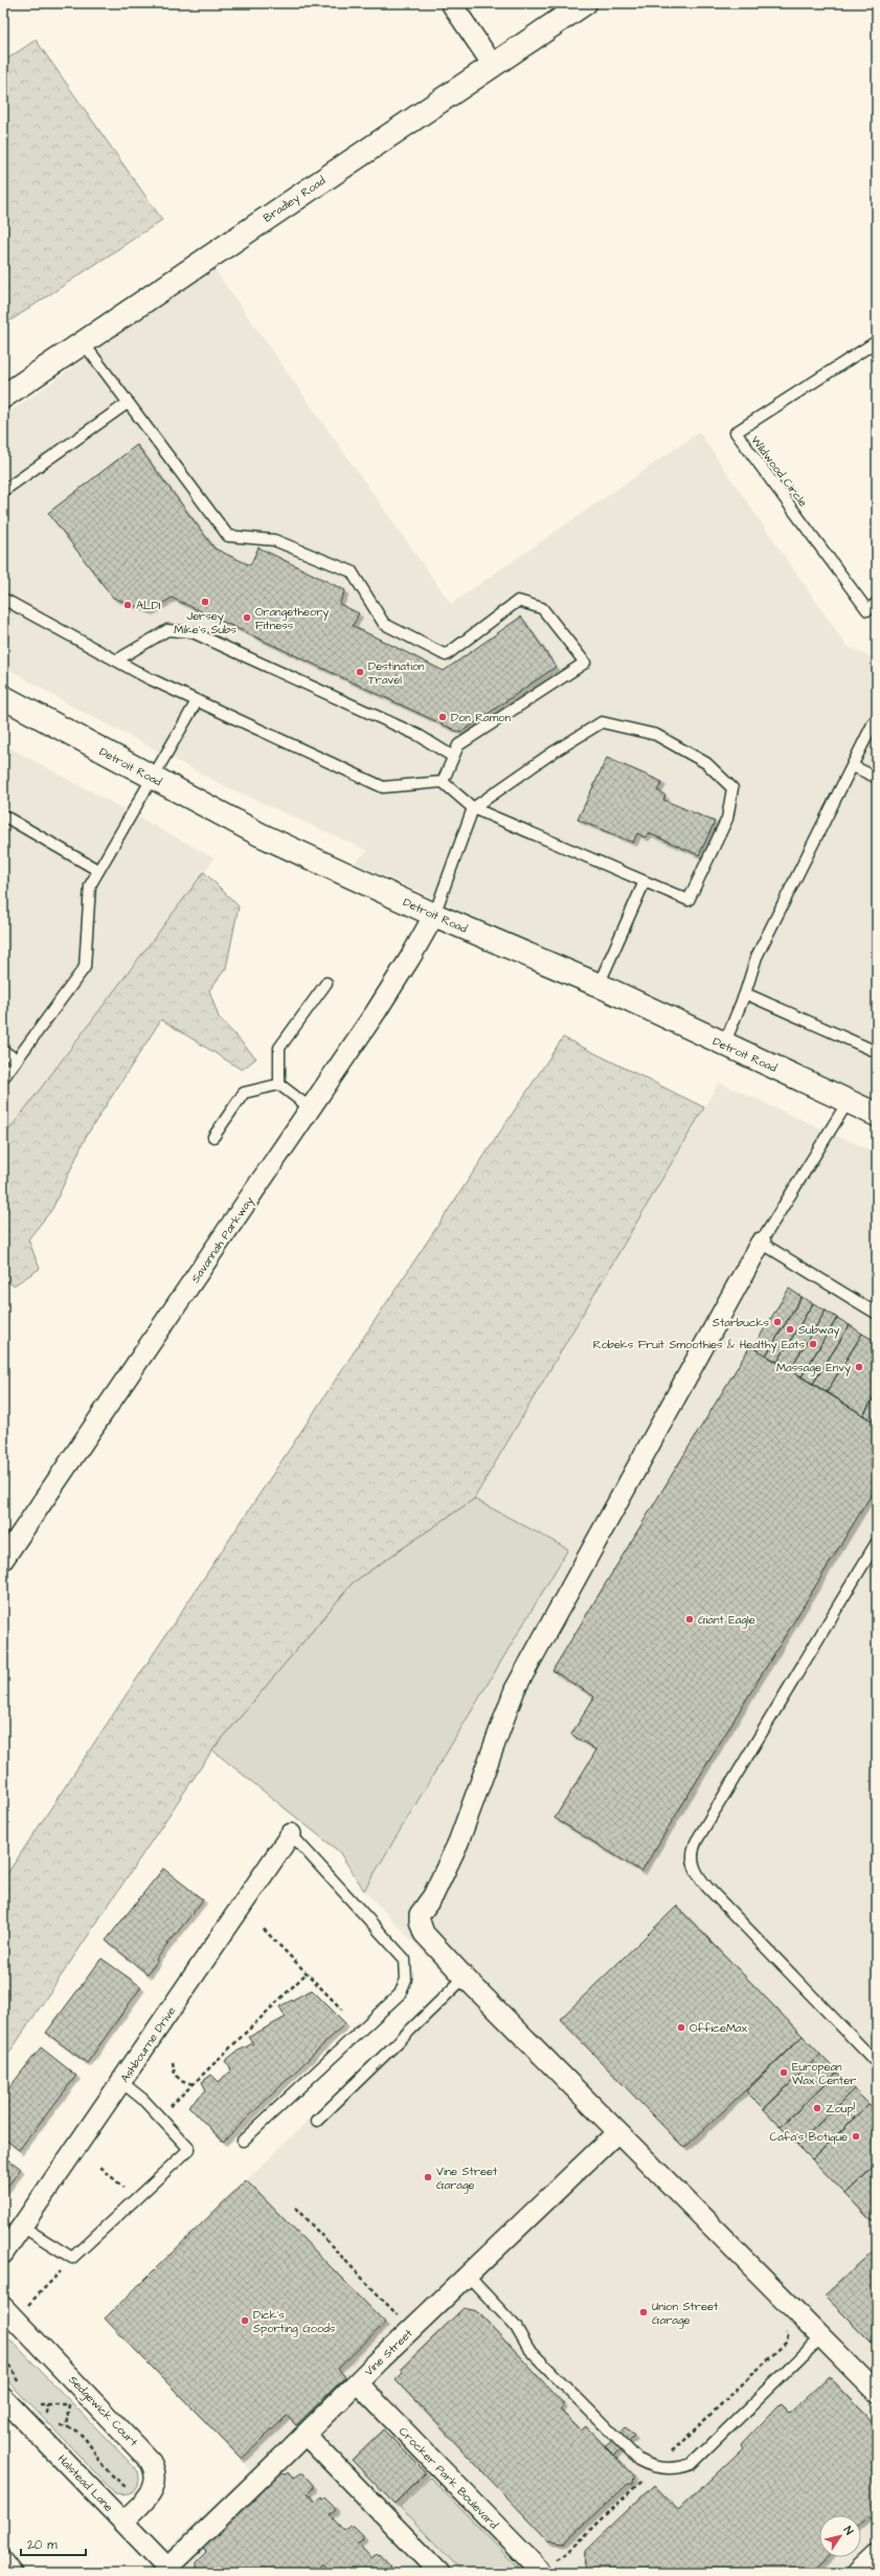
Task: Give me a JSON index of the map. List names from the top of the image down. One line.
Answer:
{"streets":{"main road":["Bradley Road","Detroit Road"],"street":["Savannah Parkway","Ashbourne Drive","Vine Street","Sedgewick Court","Crocker Park Boulevard","Halstead Lane"],"lane":["Wildwood Circle"]},"crossings":[["Detroit Road","Savannah Parkway"],["Vine Street","Crocker Park Boulevard"],["Vine Street","Halstead Lane"],["Sedgewick Court","Halstead Lane"]],"places":["Jersey Mike's Subs","ALDI","Orangetheory Fitness","Destination Travel","Don Ramon","Starbucks","Subway","Robeks Fruit Smoothies & Healthy Eats","Massage Envy","Giant Eagle","OfficeMax","European Wax Center","Zoup!","Cafa's Botique","Vine Street Garage","Union Street Garage","Dick's Sporting Goods"],"scale_bar":"20 m","north":"top right"}
